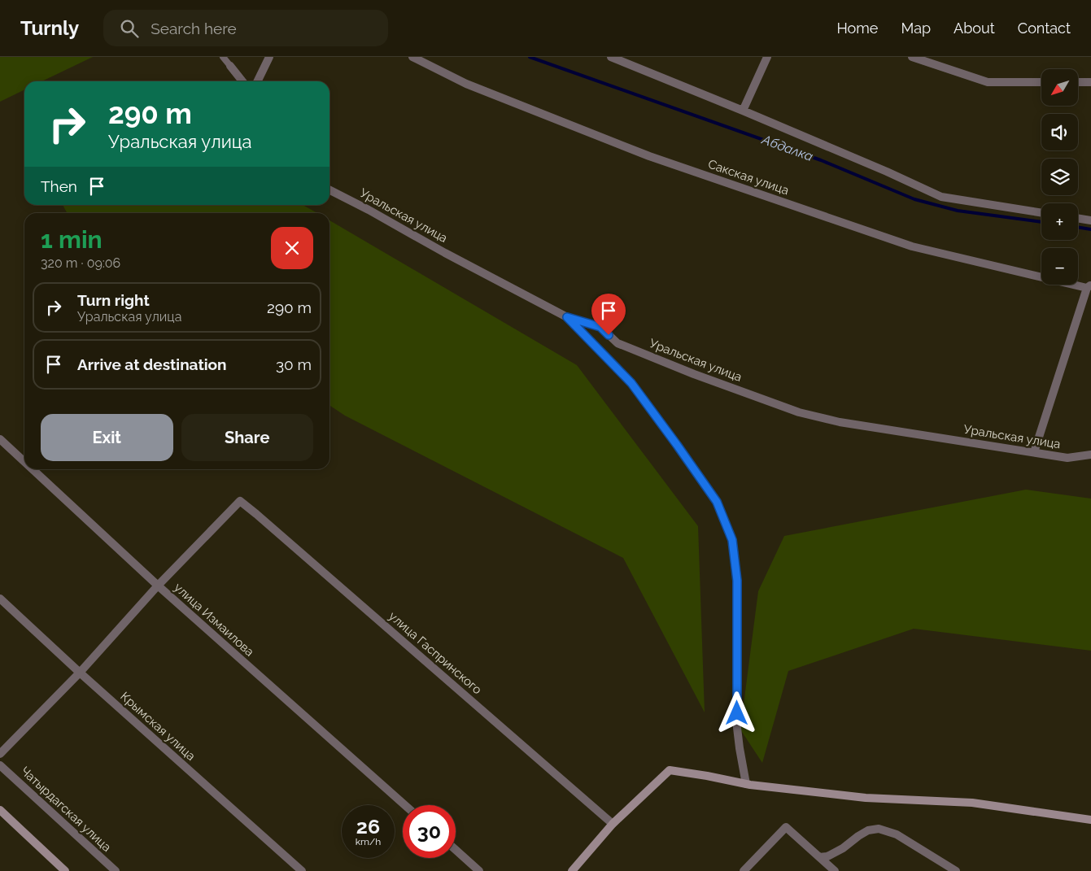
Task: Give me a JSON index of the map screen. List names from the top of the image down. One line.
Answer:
{"streets":{"street":["Сакская улица","Уральская улица","улица Измаилова","улица Гаспринского","Крымская улица","Чатырдагская улица"]},"crossings":[["улица Измаилова","улица Гаспринского"]],"water":["Абдалка"],"north":"bottom left","page":{"header":"Turnly","search":"Search here","nav":["Home","Map","About","Contact"],"map_buttons":["+","−"],"turn":["290 m","Уральская улица"],"then":"Then","heading":["1 min","320 m · 09:06"],"list":[{"name":"Turn right","note":"Уральская улица","value":"290 m"},{"name":"Arrive at destination","value":"30 m"}],"buttons":["Exit","Share"],"speed":"26 km/h","limit":"30"}}
